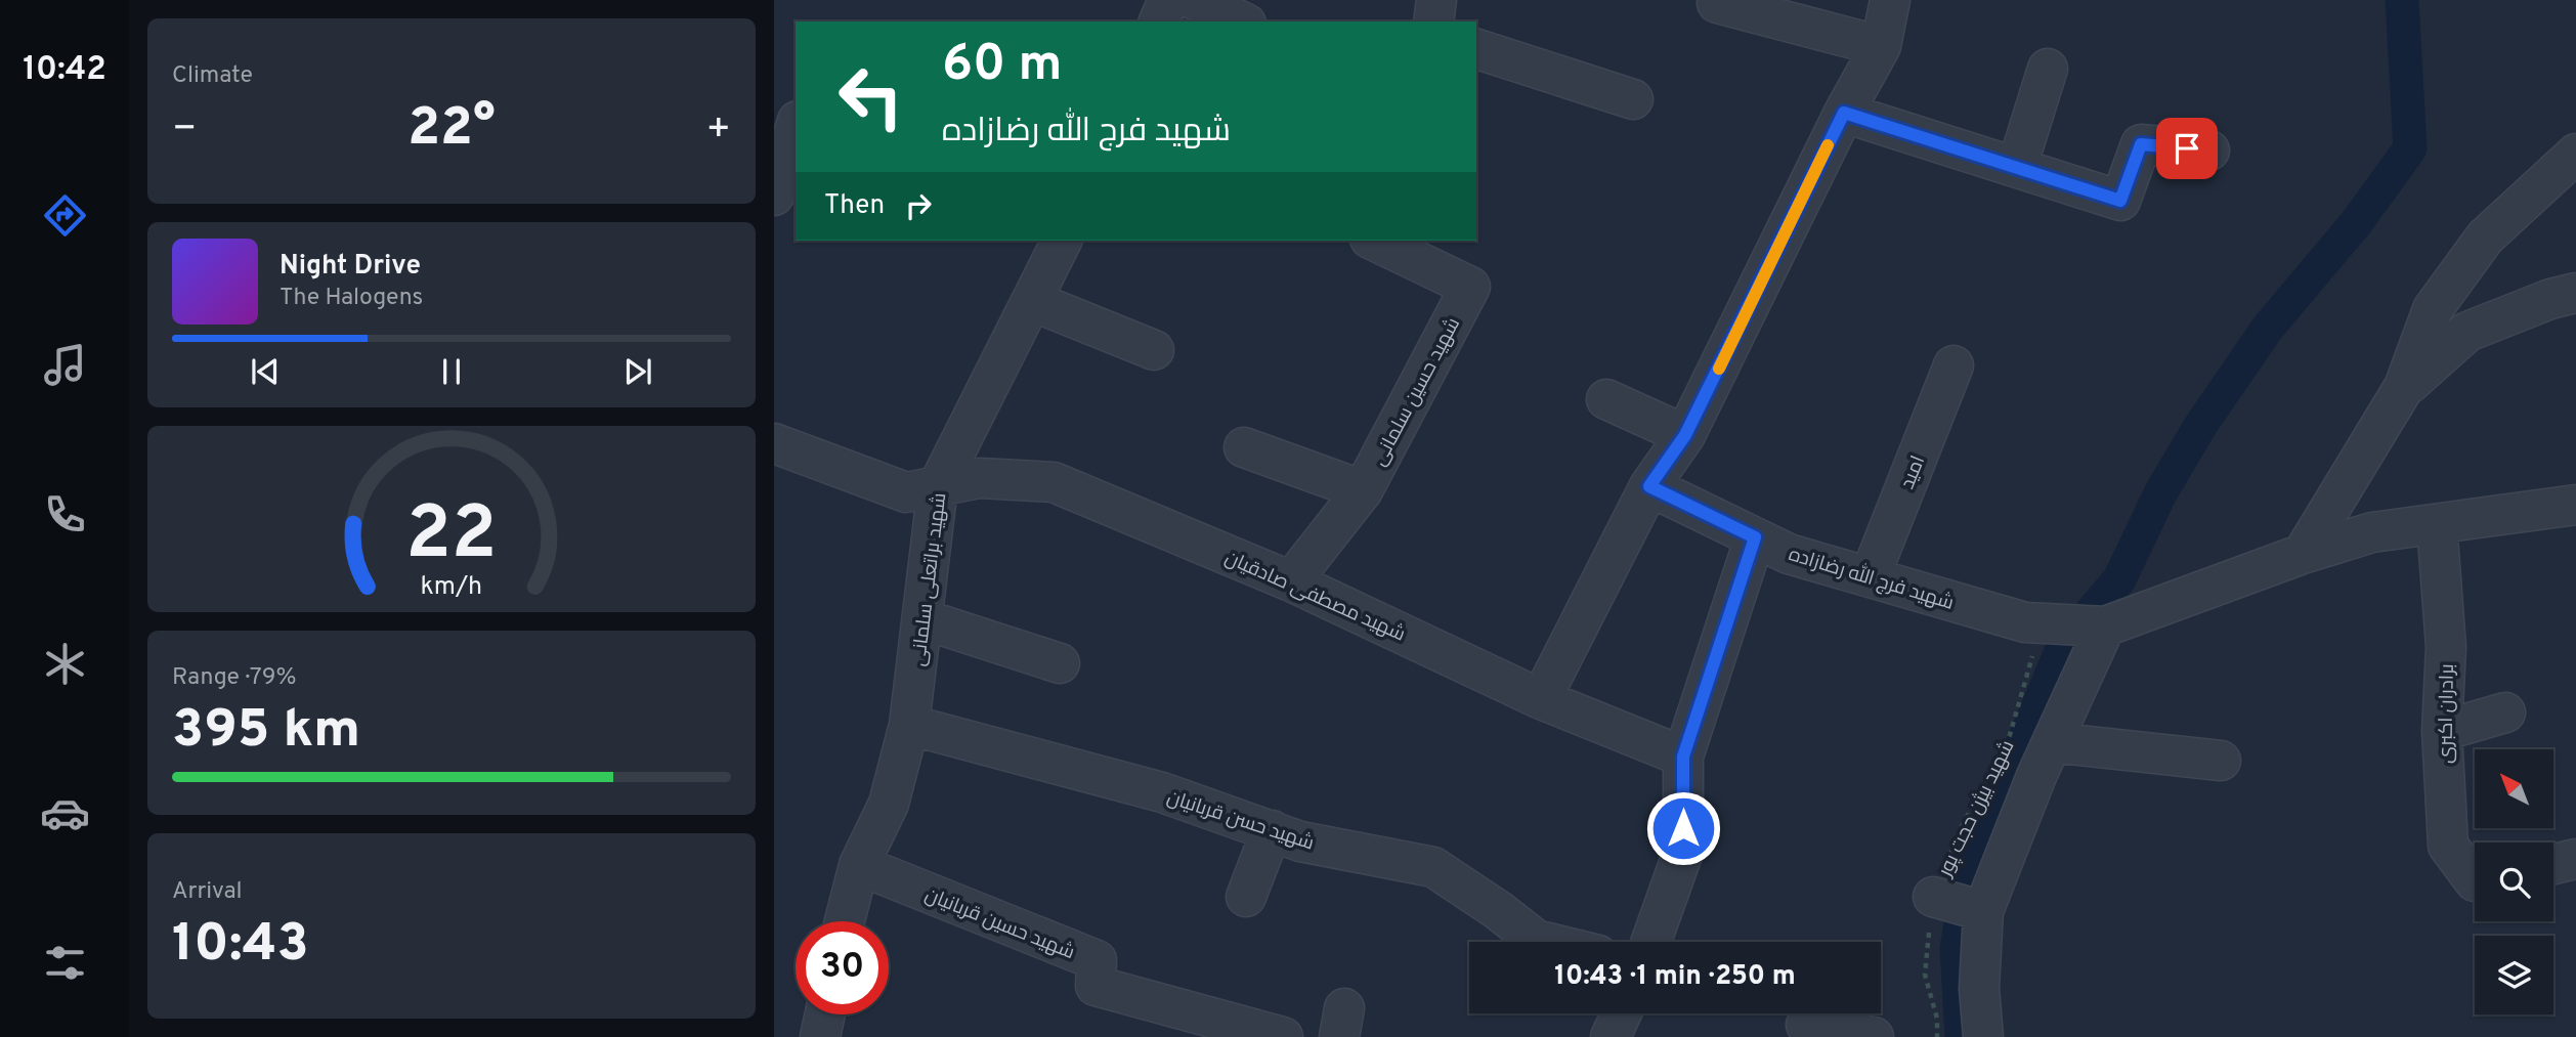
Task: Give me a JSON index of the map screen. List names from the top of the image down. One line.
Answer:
{"streets":{"street":["شهید حسین سلمانی","امید","شهید فرج الله رضازاده","شهید براتعلی سلمانی","شهید مصطفی صادقیان","برادران اکبری","شهید بیژن حجت پور","شهید حسن قربانیان","شهید حسین قربانیان"]},"crossings":[["شهید حسین سلمانی","شهید مصطفی صادقیان"],["امید","شهید فرج الله رضازاده"],["شهید فرج الله رضازاده","شهید بیژن حجت پور"],["شهید براتعلی سلمانی","شهید مصطفی صادقیان"],["شهید براتعلی سلمانی","شهید حسن قربانیان"],["شهید براتعلی سلمانی","شهید حسین قربانیان"]],"north":"top left","page":{"tabs":"10:42","tile":["Climate",["Range · 79%","395 km"],["Arrival","10:43"]],"turn":["60 m","شهید فرج الله رضازاده"],"heat":["−","22°","+"],"then":"Then","song":["Night Drive","The Halogens"],"limit":"30","trip":"10:43 · 1 min · 250 m","gauge":["22","km/h"]}}
